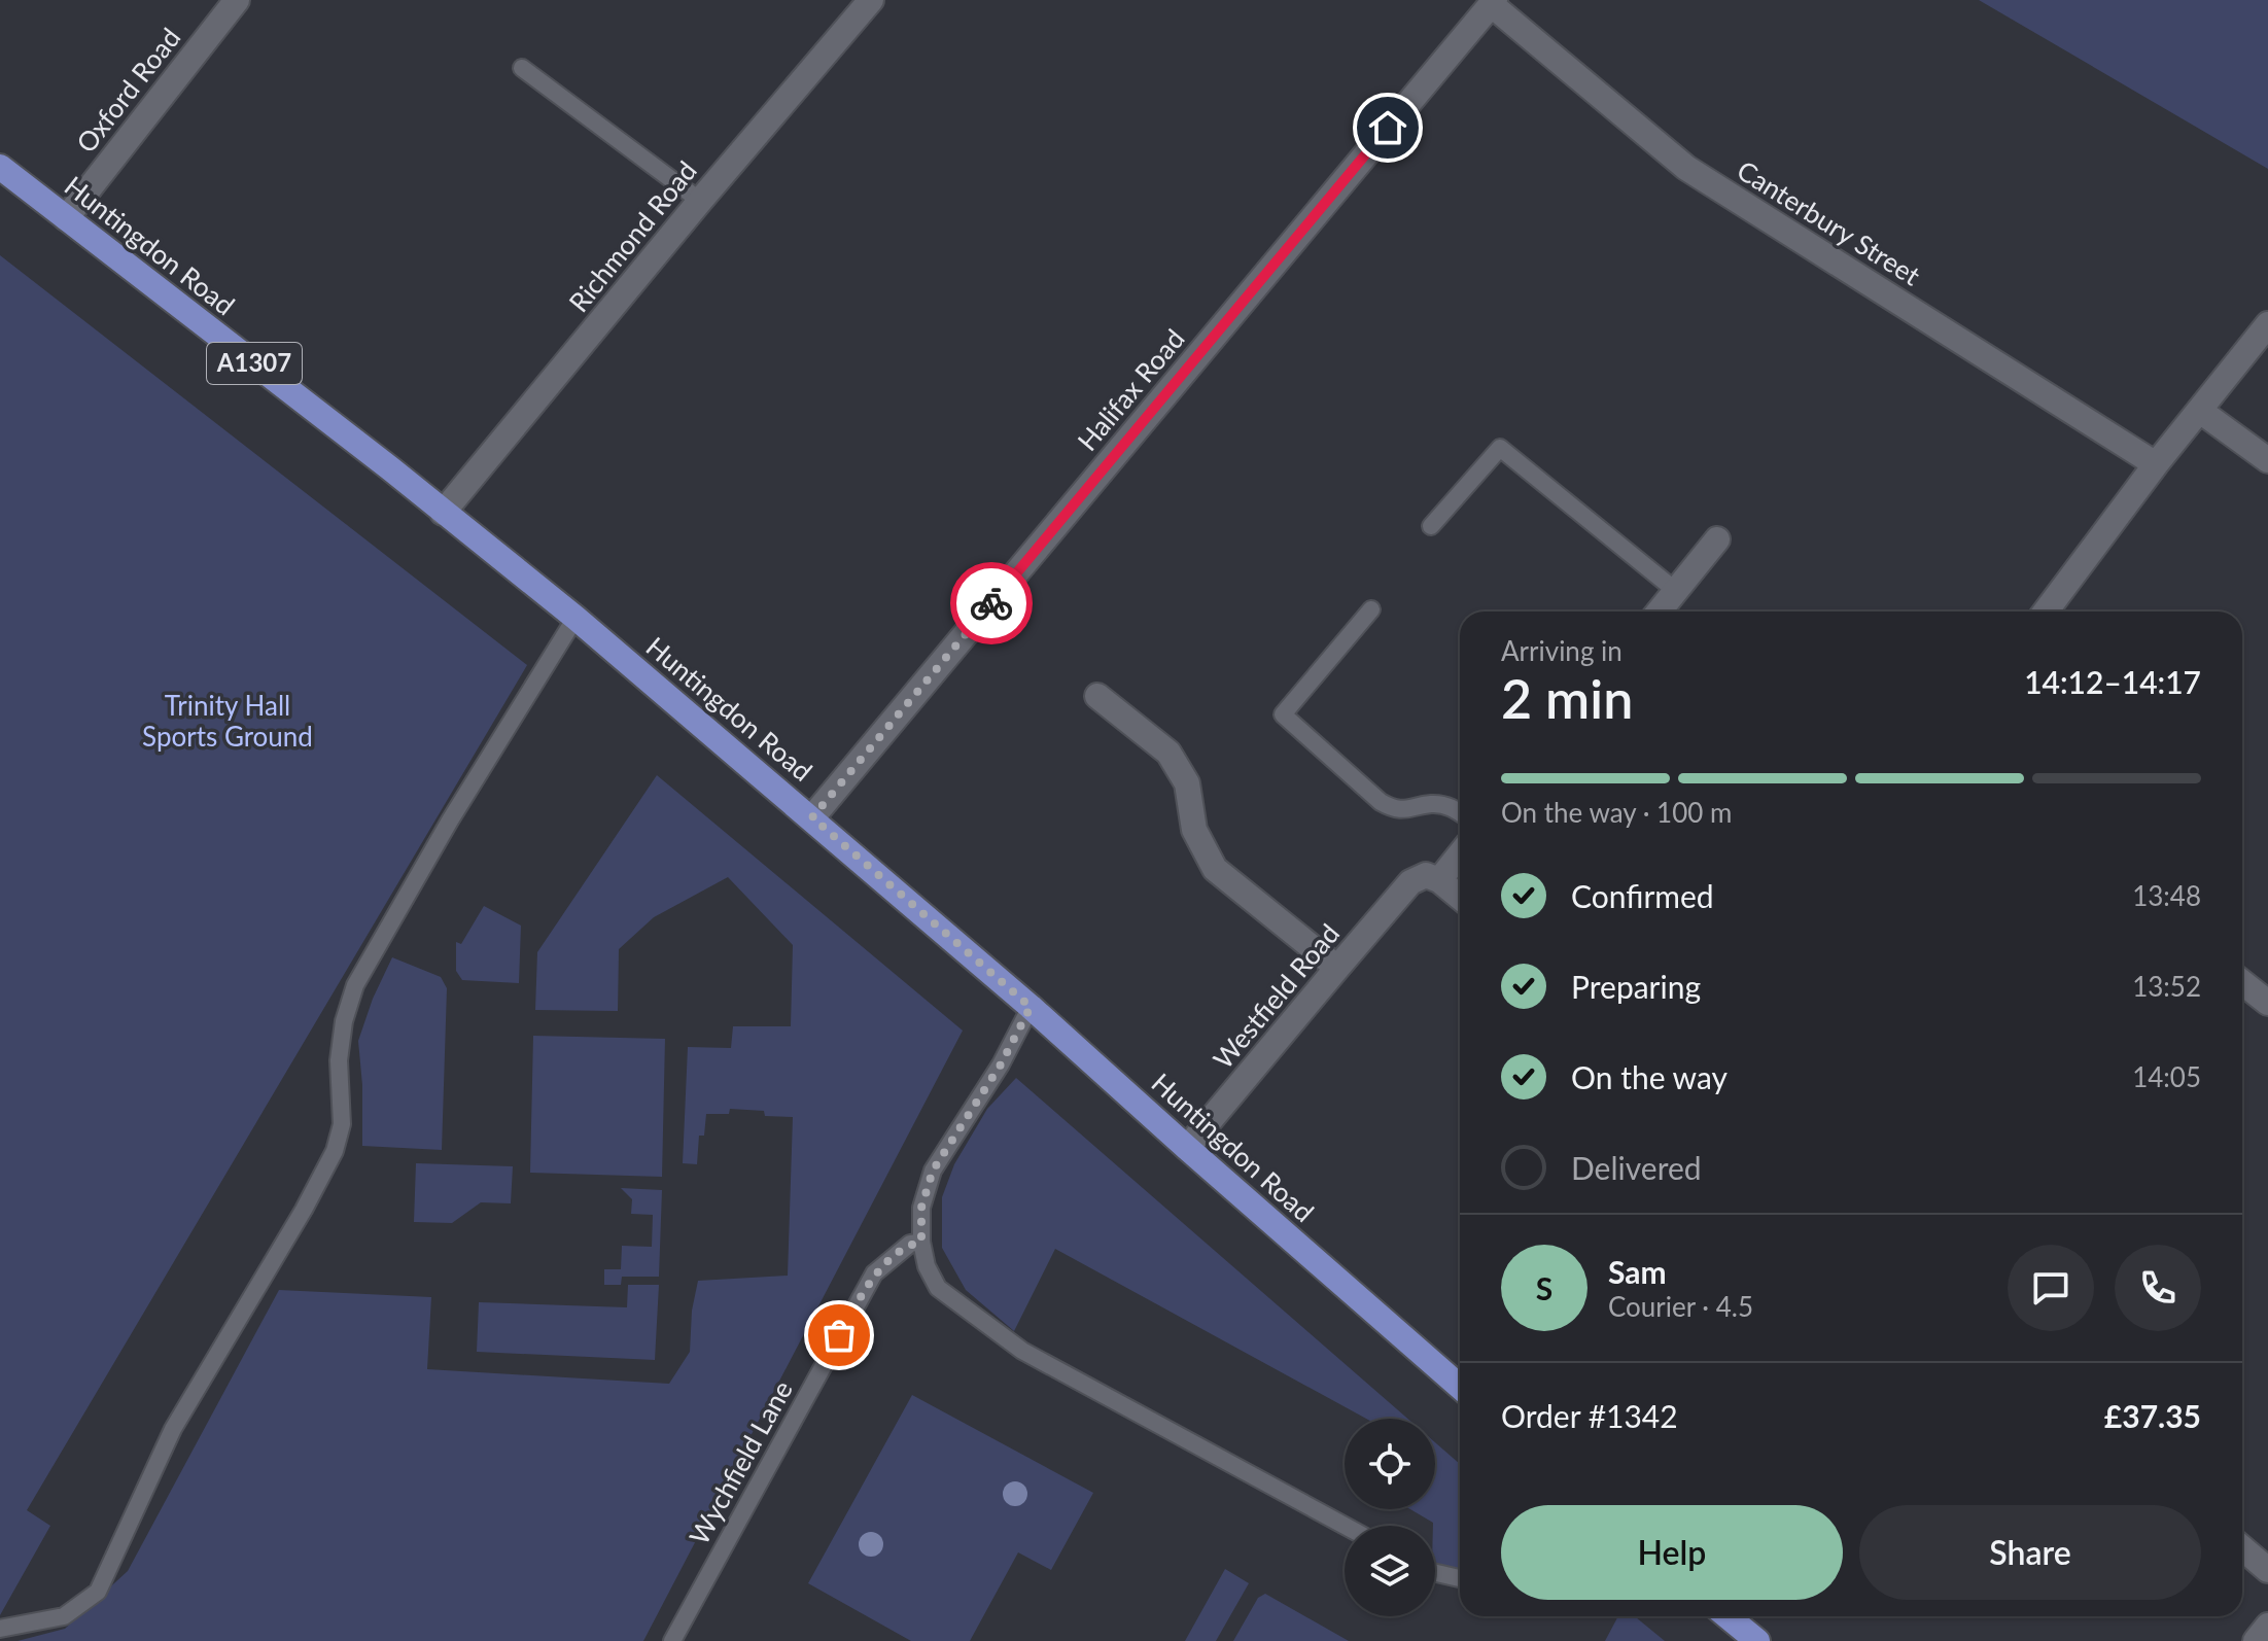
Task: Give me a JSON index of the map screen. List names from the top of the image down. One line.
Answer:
{"streets":{"main road":["Huntingdon Road","A1307"],"street":["Oxford Road","Canterbury Street","Richmond Road","Halifax Road","Westfield Road"],"lane":["Wychfield Lane"]},"crossings":[["Oxford Road","Huntingdon Road"],["Canterbury Street","Halifax Road"],["Richmond Road","Huntingdon Road"],["Huntingdon Road","Halifax Road"],["Huntingdon Road","Westfield Road"]],"parks":["Trinity Hall Sports Ground"],"page":{"heading":["2 min","Arriving in","14:12–14:17"],"panel":["Sam","Courier · 4.5","Order #1342","£37.35"],"bar":"On the way · 100 m","list":[["Confirmed","13:48"],["Preparing","13:52"],["On the way","14:05"],"Delivered"],"round":"S","buttons":["Help","Share"]}}
